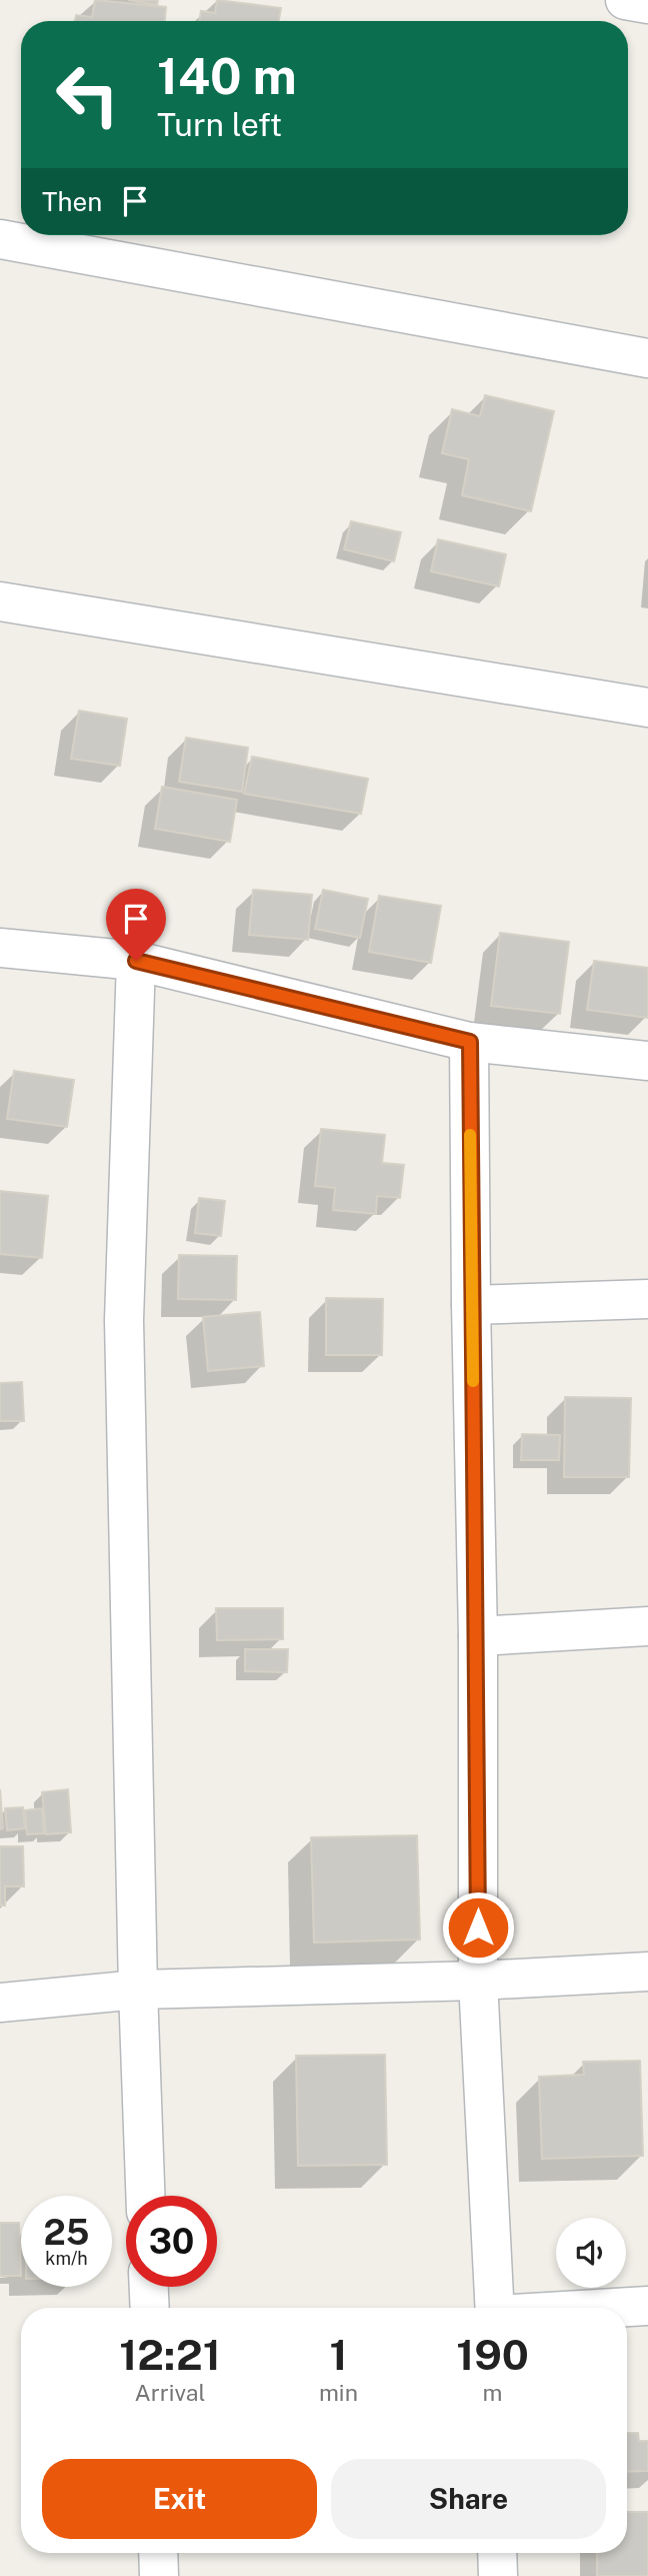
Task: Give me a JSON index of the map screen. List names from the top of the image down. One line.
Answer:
{"page":{"turn":["140 m","Turn left"],"then":"Then","speed":"25 km/h","limit":"30","eta":["12:21","Arrival","1","min","190","m"],"buttons":["Exit","Share"]}}
